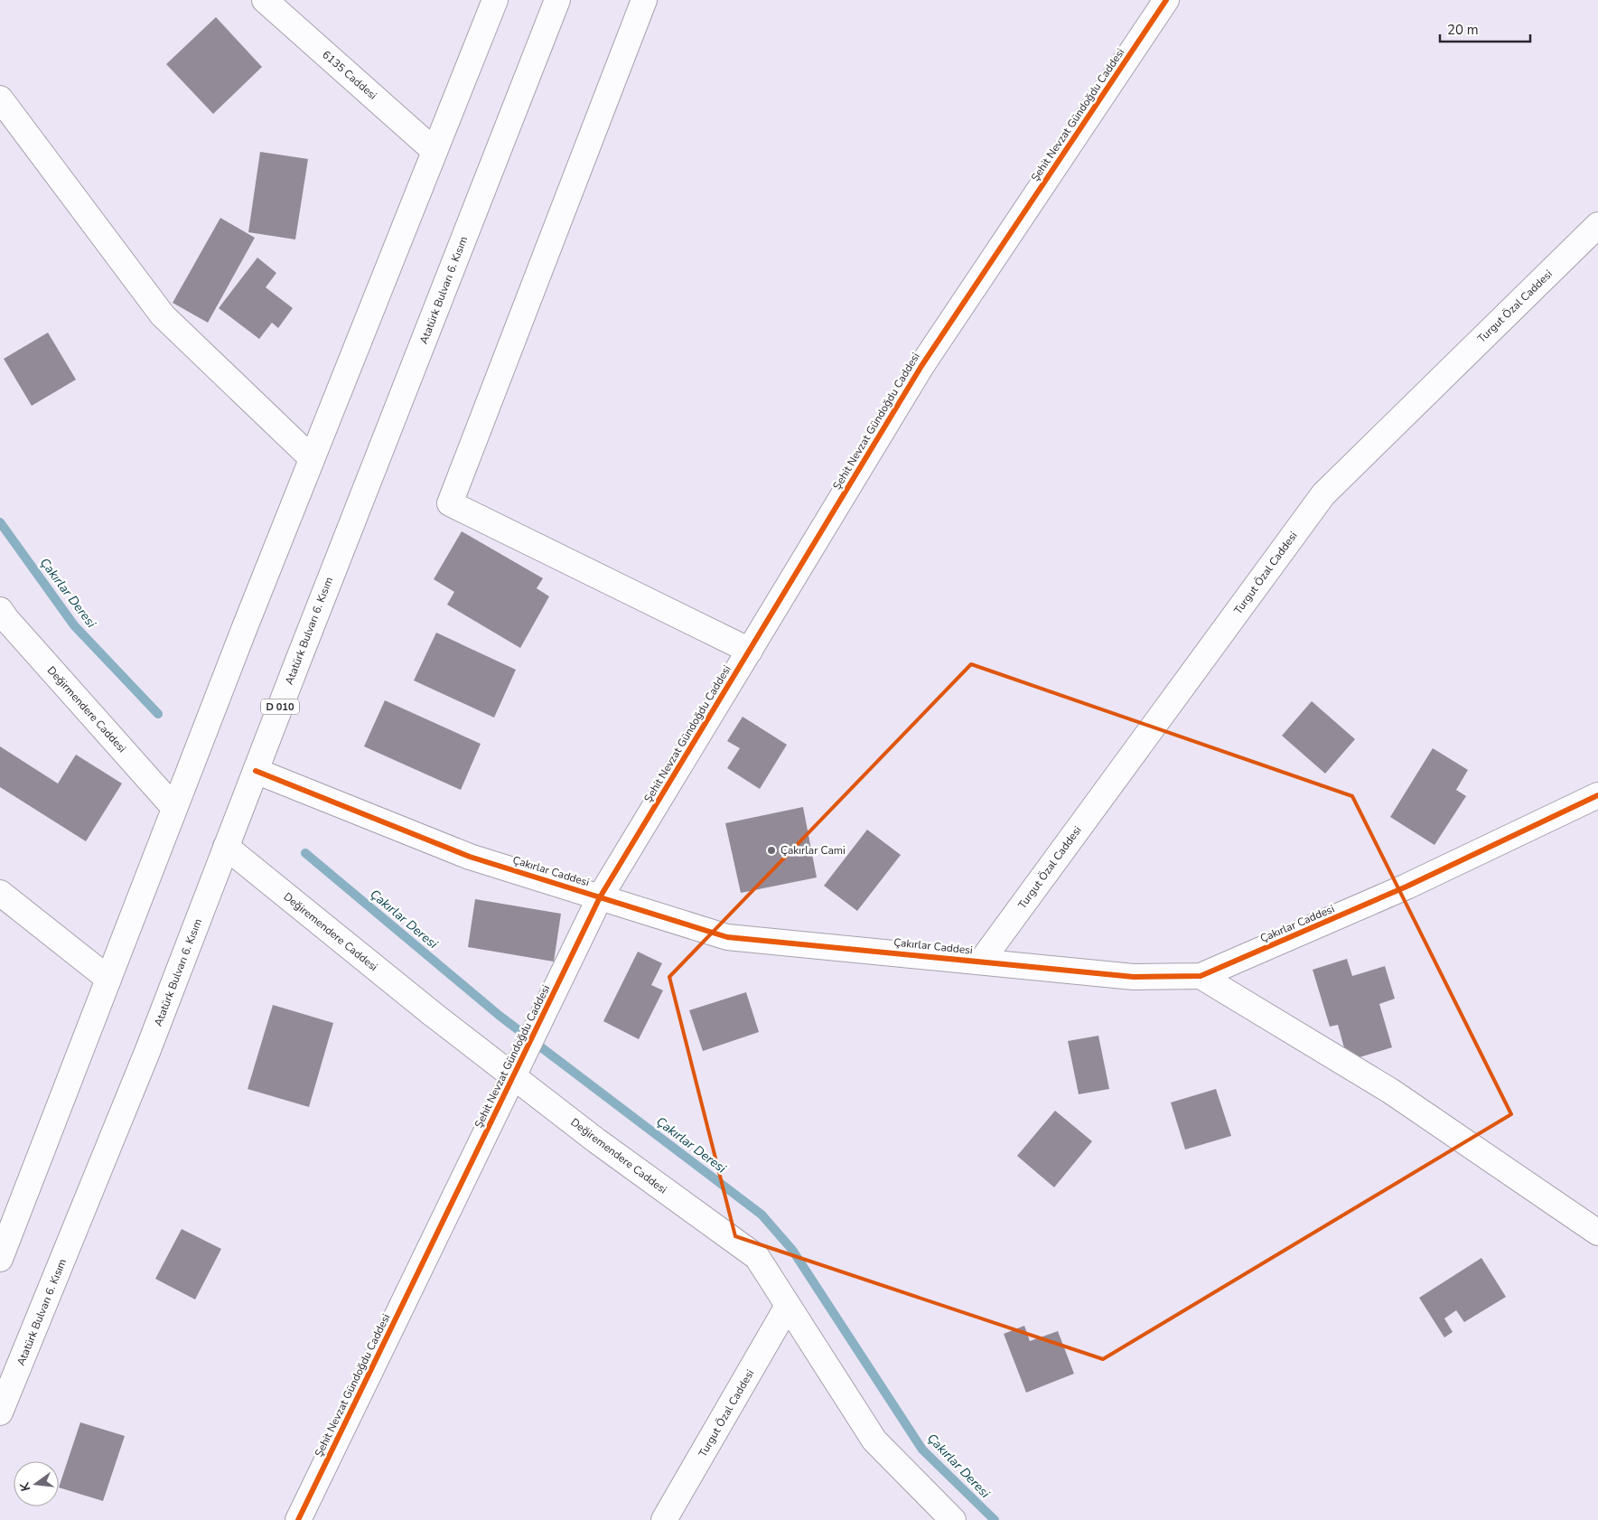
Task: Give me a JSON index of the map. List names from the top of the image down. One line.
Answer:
{"streets":{"main road":["6135 Caddesi","Şehit Nevzat Gündoğdu Caddesi","Atatürk Bulvarı 6. Kısım","Turgut Özal Caddesi","D 010","Değirmendere Caddesi","Çakırlar Caddesi","Değiremendere Caddesi"]},"crossings":[["Şehit Nevzat Gündoğdu Caddesi","Çakırlar Caddesi"],["Şehit Nevzat Gündoğdu Caddesi","Değiremendere Caddesi"],["Atatürk Bulvarı 6. Kısım","Çakırlar Caddesi"],["Atatürk Bulvarı 6. Kısım","Değiremendere Caddesi"],["Turgut Özal Caddesi","Çakırlar Caddesi"],["Turgut Özal Caddesi","Değiremendere Caddesi"]],"water":["Çakırlar Deresi"],"places":["Çakırlar Cami"],"scale_bar":"20 m","north":"left"}
